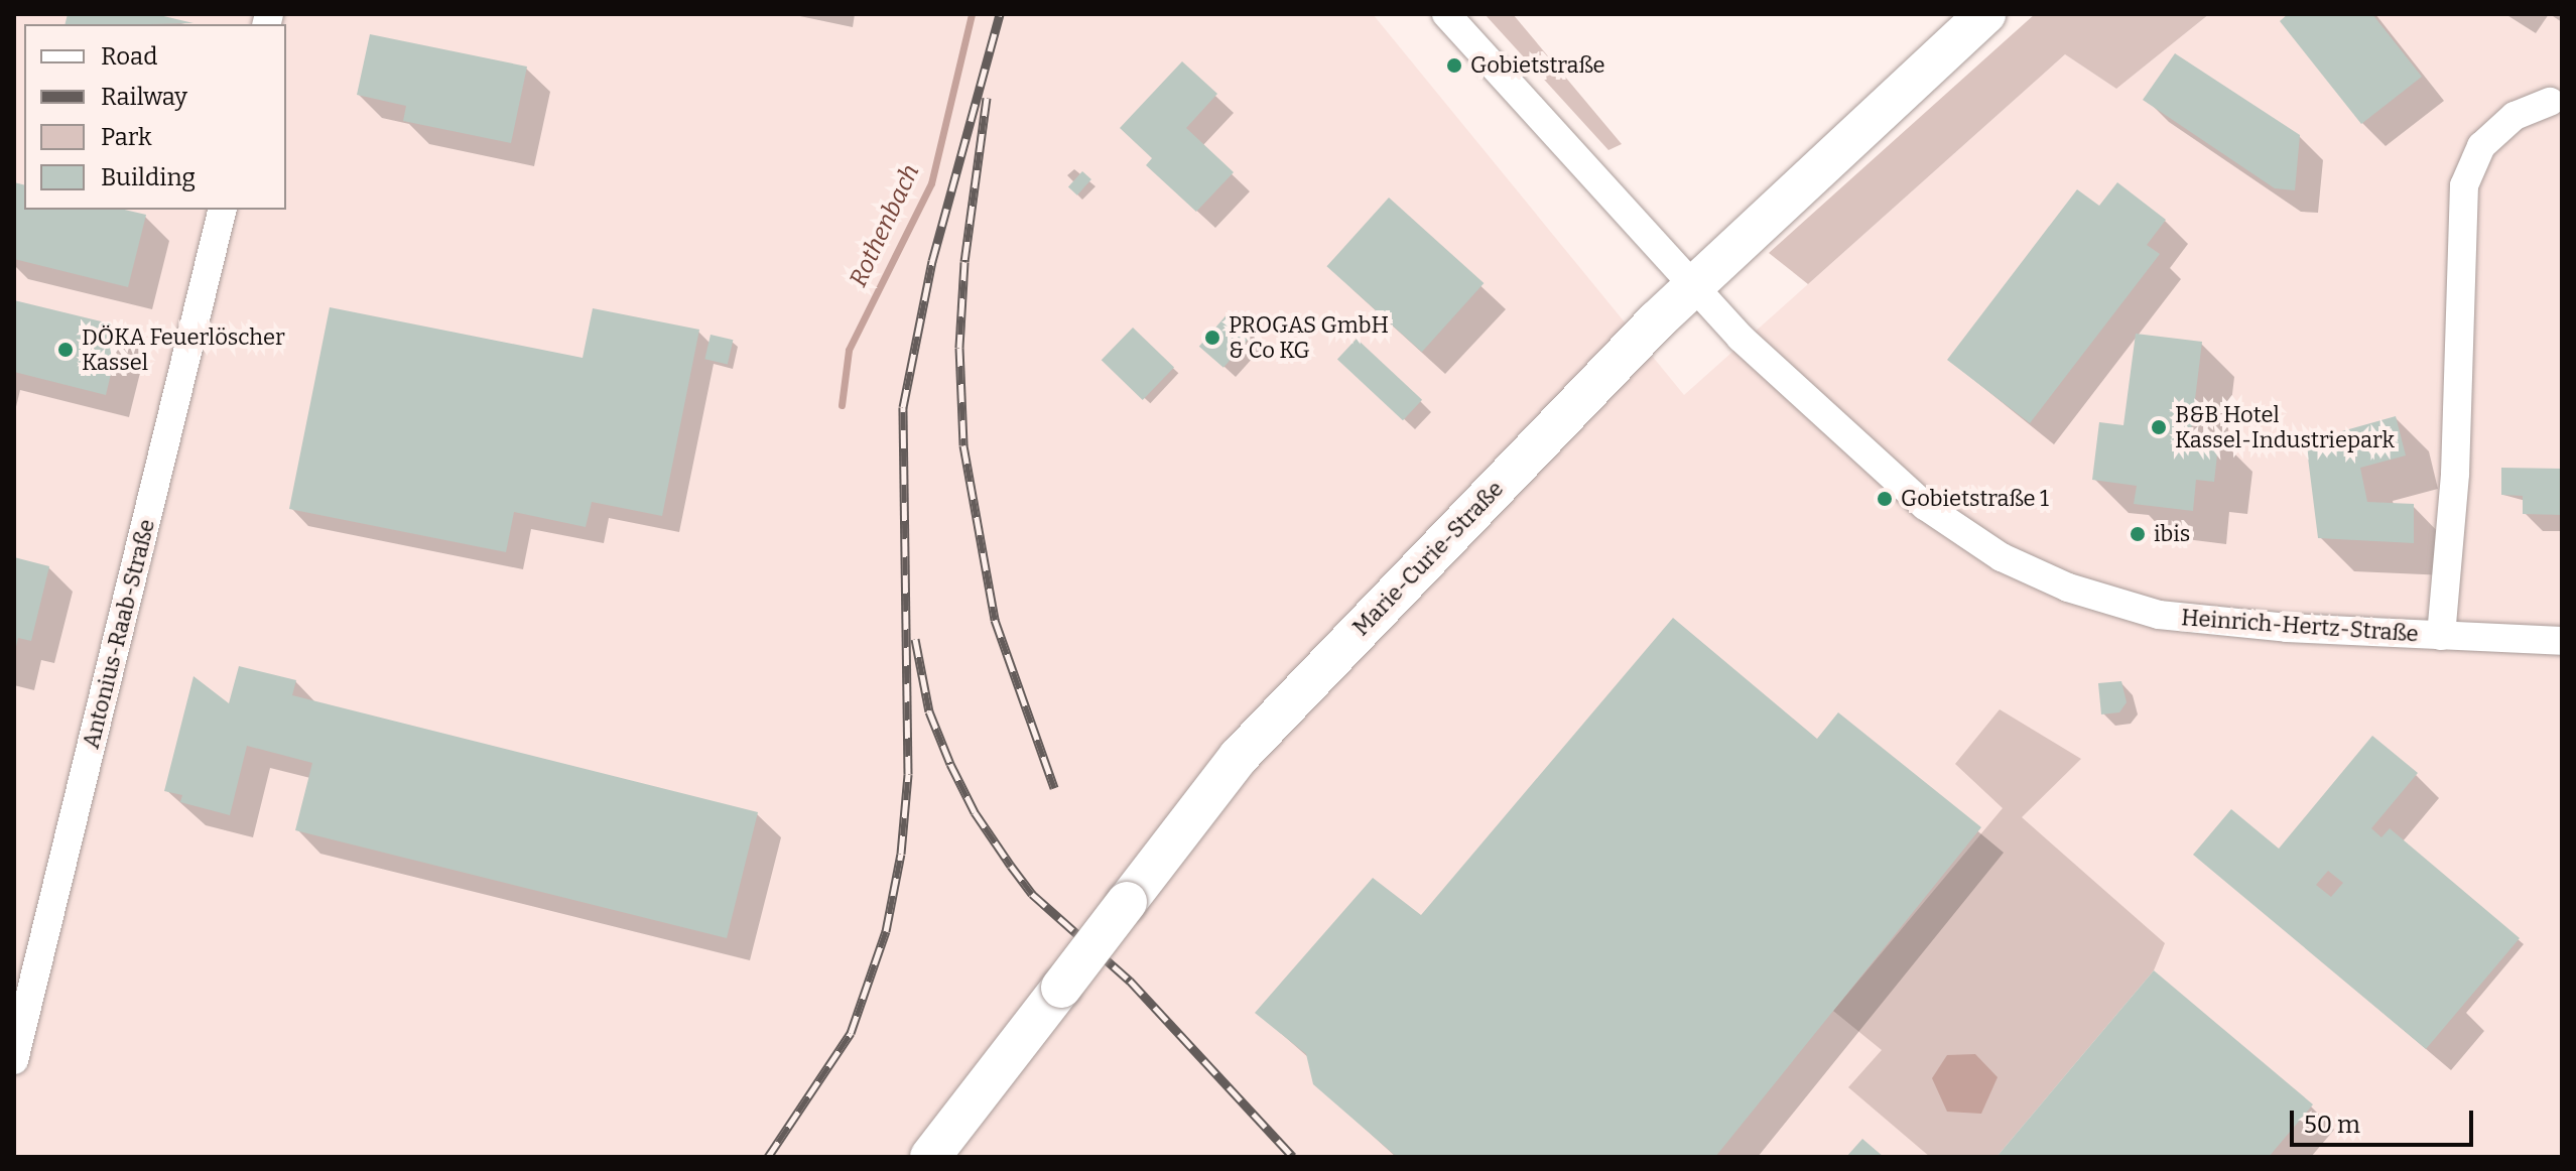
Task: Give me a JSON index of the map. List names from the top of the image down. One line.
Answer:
{"streets":{"main road":["Marie-Curie-Straße"],"street":["Heinrich-Hertz-Straße","Antonius-Raab-Straße"]},"crossings":[["Marie-Curie-Straße","Heinrich-Hertz-Straße"]],"water":["Rothenbach"],"places":["Gobietstraße","PROGAS GmbH & Co KG","DÖKA Feuerlöscher Kassel","B&B Hotel Kassel-Industriepark","Gobietstraße 1","ibis"],"legend":["Road","Railway","Park","Building"],"scale_bar":"50 m"}
